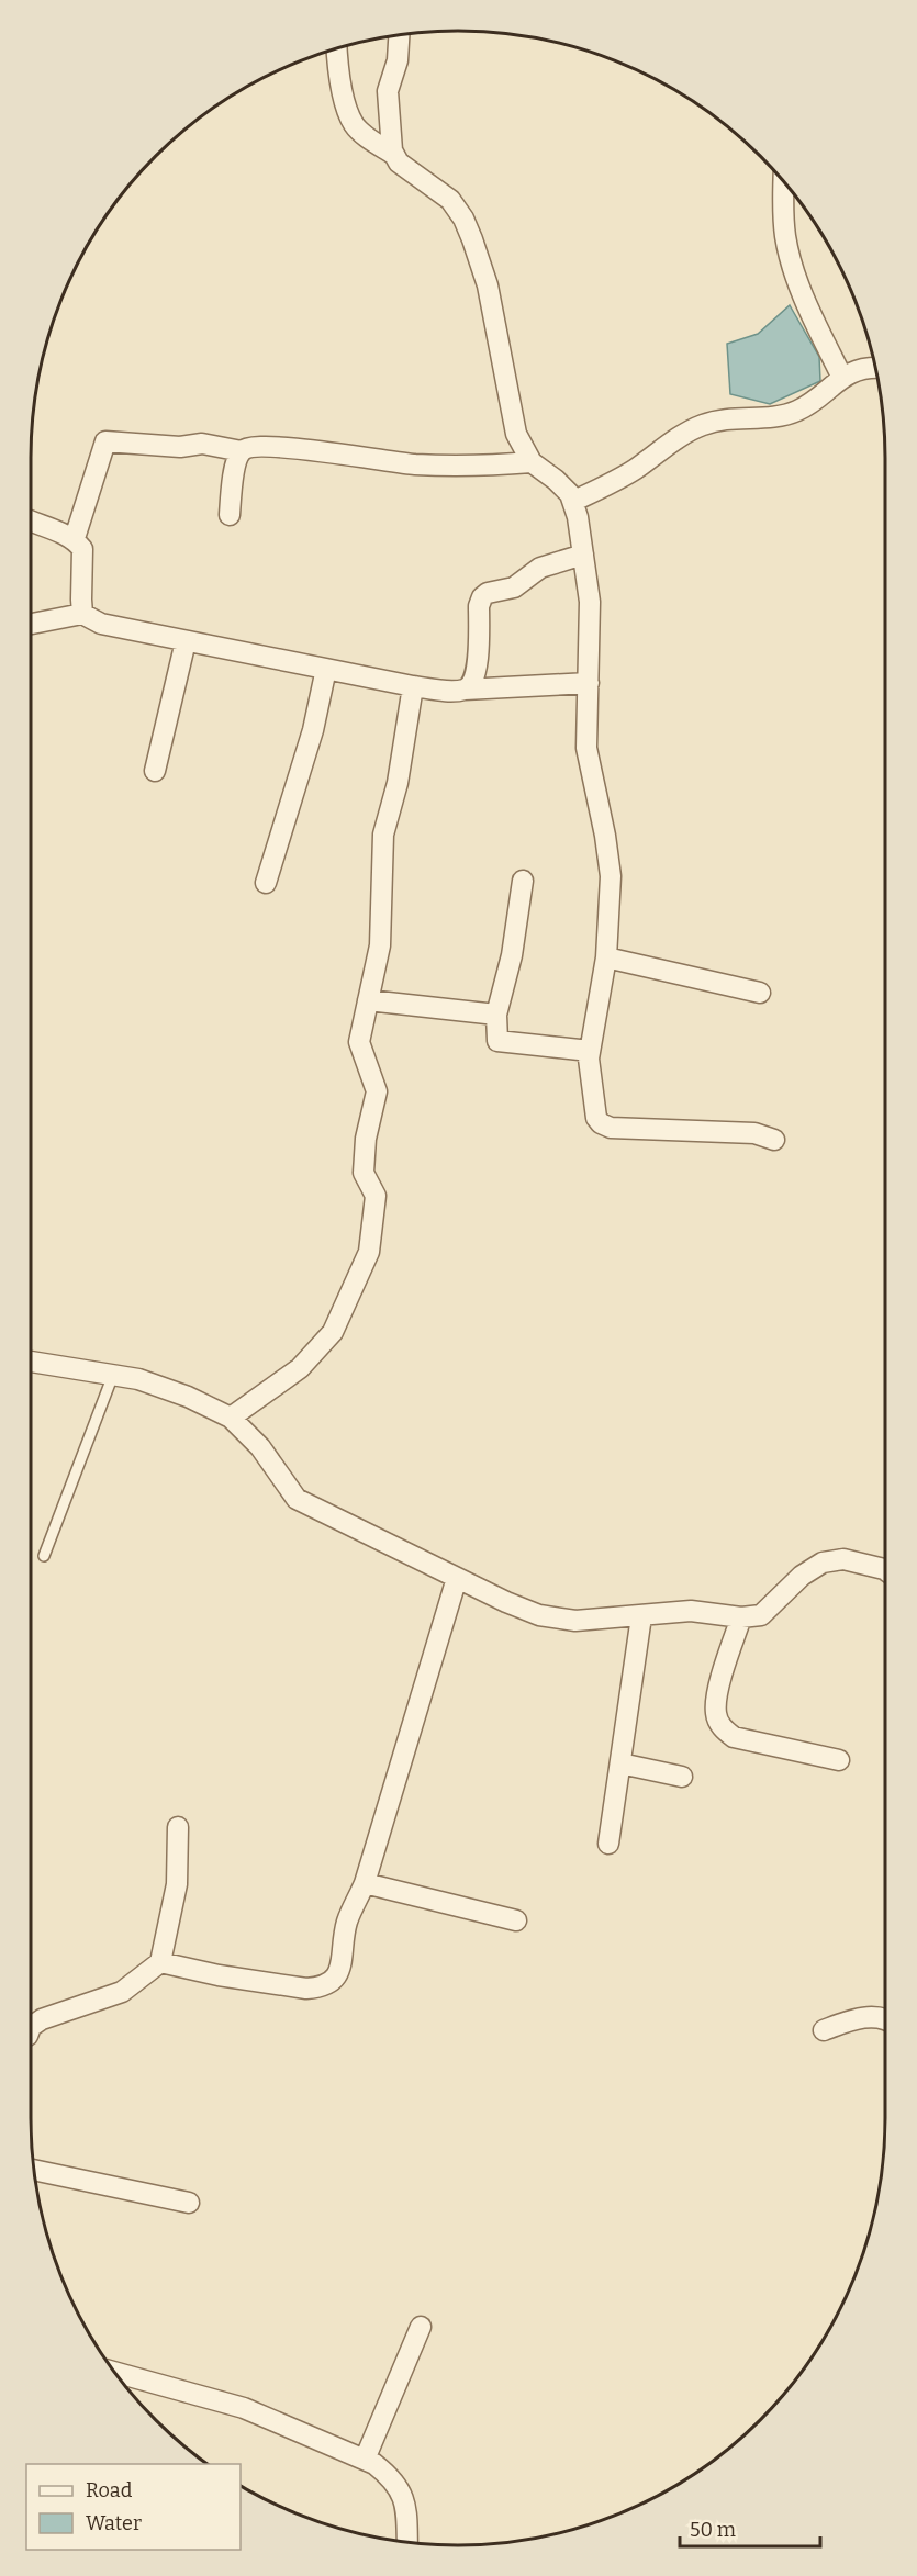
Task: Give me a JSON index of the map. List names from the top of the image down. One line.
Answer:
{"legend":["Road","Water"],"scale_bar":"50 m"}
